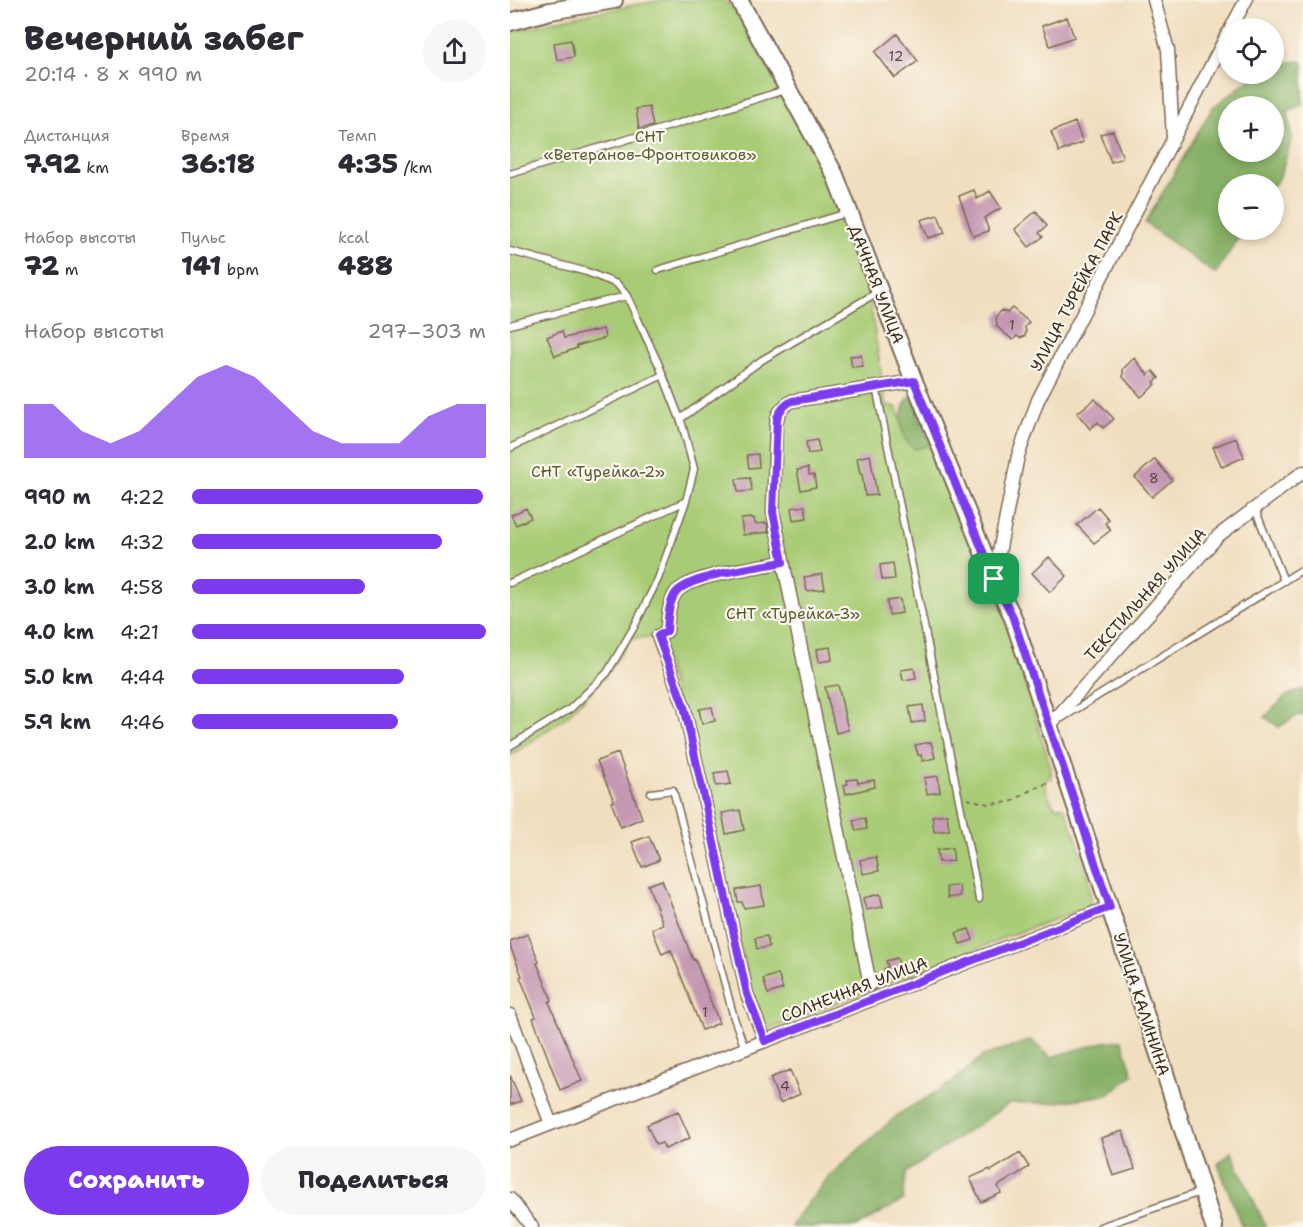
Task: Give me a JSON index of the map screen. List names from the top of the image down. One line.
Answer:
{"streets":{"street":["ДАЧНАЯ УЛИЦА","УЛИЦА ТУРЕЙКА ПАРК","ТЕКСТИЛЬНАЯ УЛИЦА","СОЛНЕЧНАЯ УЛИЦА","УЛИЦА КАЛИНИНА"]},"crossings":[["ДАЧНАЯ УЛИЦА","УЛИЦА ТУРЕЙКА ПАРК"],["ДАЧНАЯ УЛИЦА","УЛИЦА КАЛИНИНА"],["УЛИЦА ТУРЕЙКА ПАРК","УЛИЦА КАЛИНИНА"],["ТЕКСТИЛЬНАЯ УЛИЦА","УЛИЦА КАЛИНИНА"],["СОЛНЕЧНАЯ УЛИЦА","УЛИЦА КАЛИНИНА"]],"parks":["СНТ «Ветеранов-Фронтовиков»","СНТ «Турейка-2»","СНТ «Турейка-3»"],"house_numbers":["12","1","8","1","4"],"page":{"heading":["Вечерний забег","20:14 · 8 × 990 m"],"map_buttons":["+","−"],"stats":[["Дистанция","7.92 km"],["Время","36:18"],["Темп","4:35 /km"],["Набор высоты","72 m"],["Пульс","141 bpm"],["kcal","488"]],"chart":["Набор высоты","297–303 m"],"list":[{"name":"990 m","note":"4:22"},{"name":"2.0 km","note":"4:32"},{"name":"3.0 km","note":"4:58"},{"name":"4.0 km","note":"4:21"},{"name":"5.0 km","note":"4:44"},{"name":"5.9 km","note":"4:46"}],"buttons":["Сохранить","Поделиться"]}}
